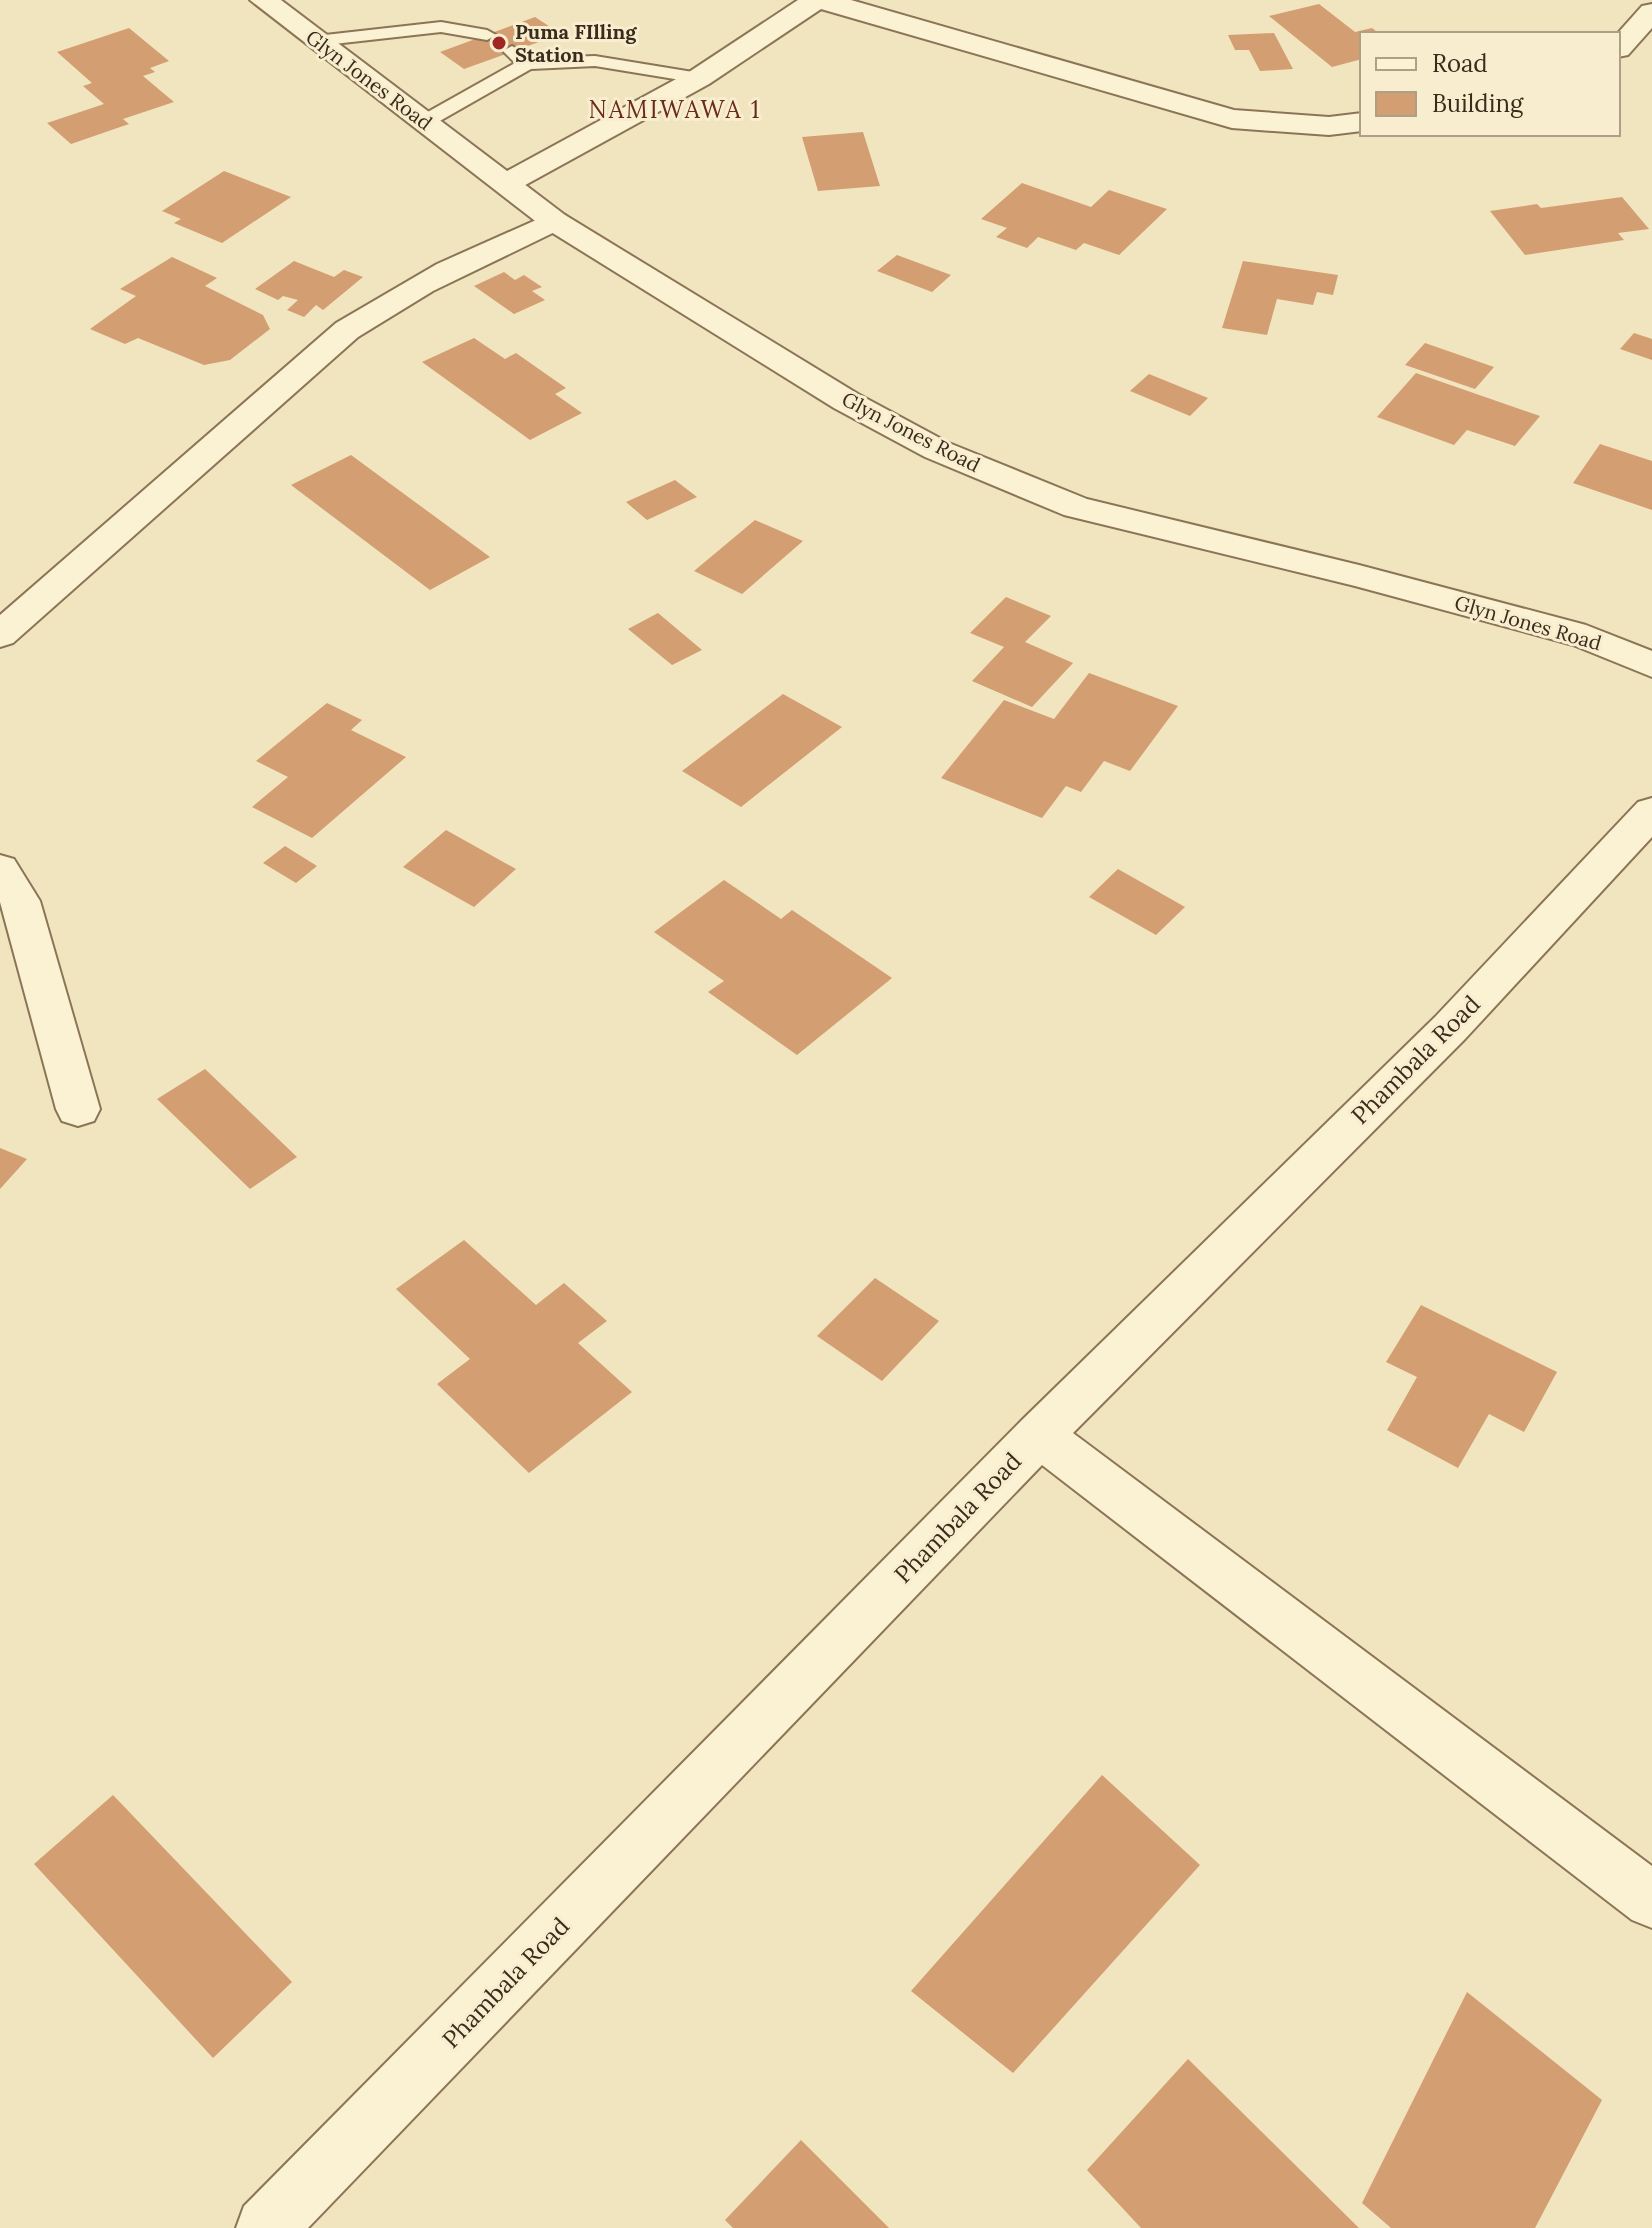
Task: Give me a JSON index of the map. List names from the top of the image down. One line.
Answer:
{"streets":{"street":["Glyn Jones Road","Phambala Road"]},"districts":["NAMIWAWA 1"],"places":["Puma FIlling Station"],"legend":["Road","Building"]}
